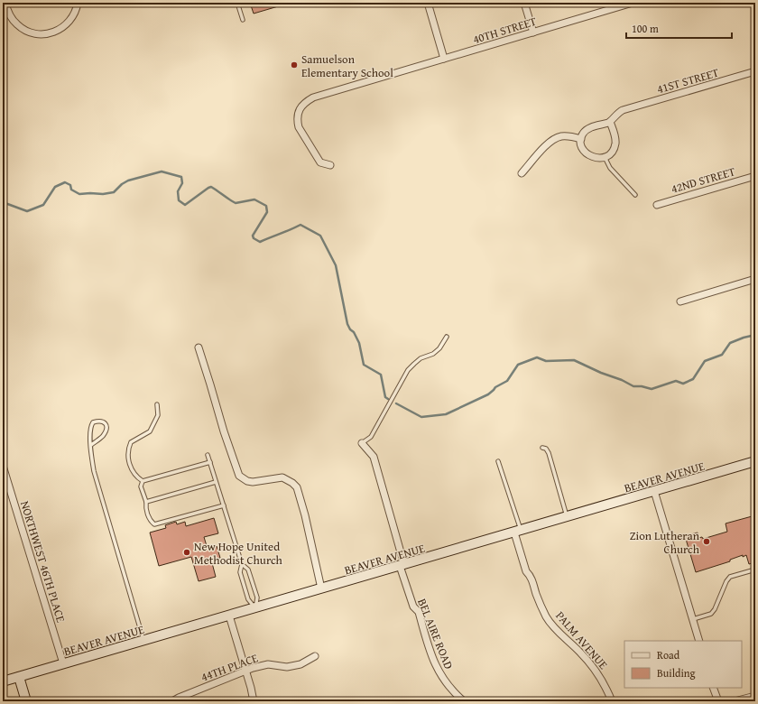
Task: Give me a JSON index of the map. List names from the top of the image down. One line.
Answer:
{"streets":{"main road":["BEAVER AVENUE"],"street":["40TH STREET","41ST STREET","42ND STREET","NORTHWEST 46TH PLACE","BEL AIRE ROAD","PALM AVENUE","44TH PLACE"]},"crossings":[["BEAVER AVENUE","NORTHWEST 46TH PLACE"],["BEAVER AVENUE","BEL AIRE ROAD"],["BEAVER AVENUE","PALM AVENUE"]],"places":["Samuelson Elementary School","Zion Lutheran Church","New Hope United Methodist Church"],"legend":["Road","Building"],"scale_bar":"100 m"}
